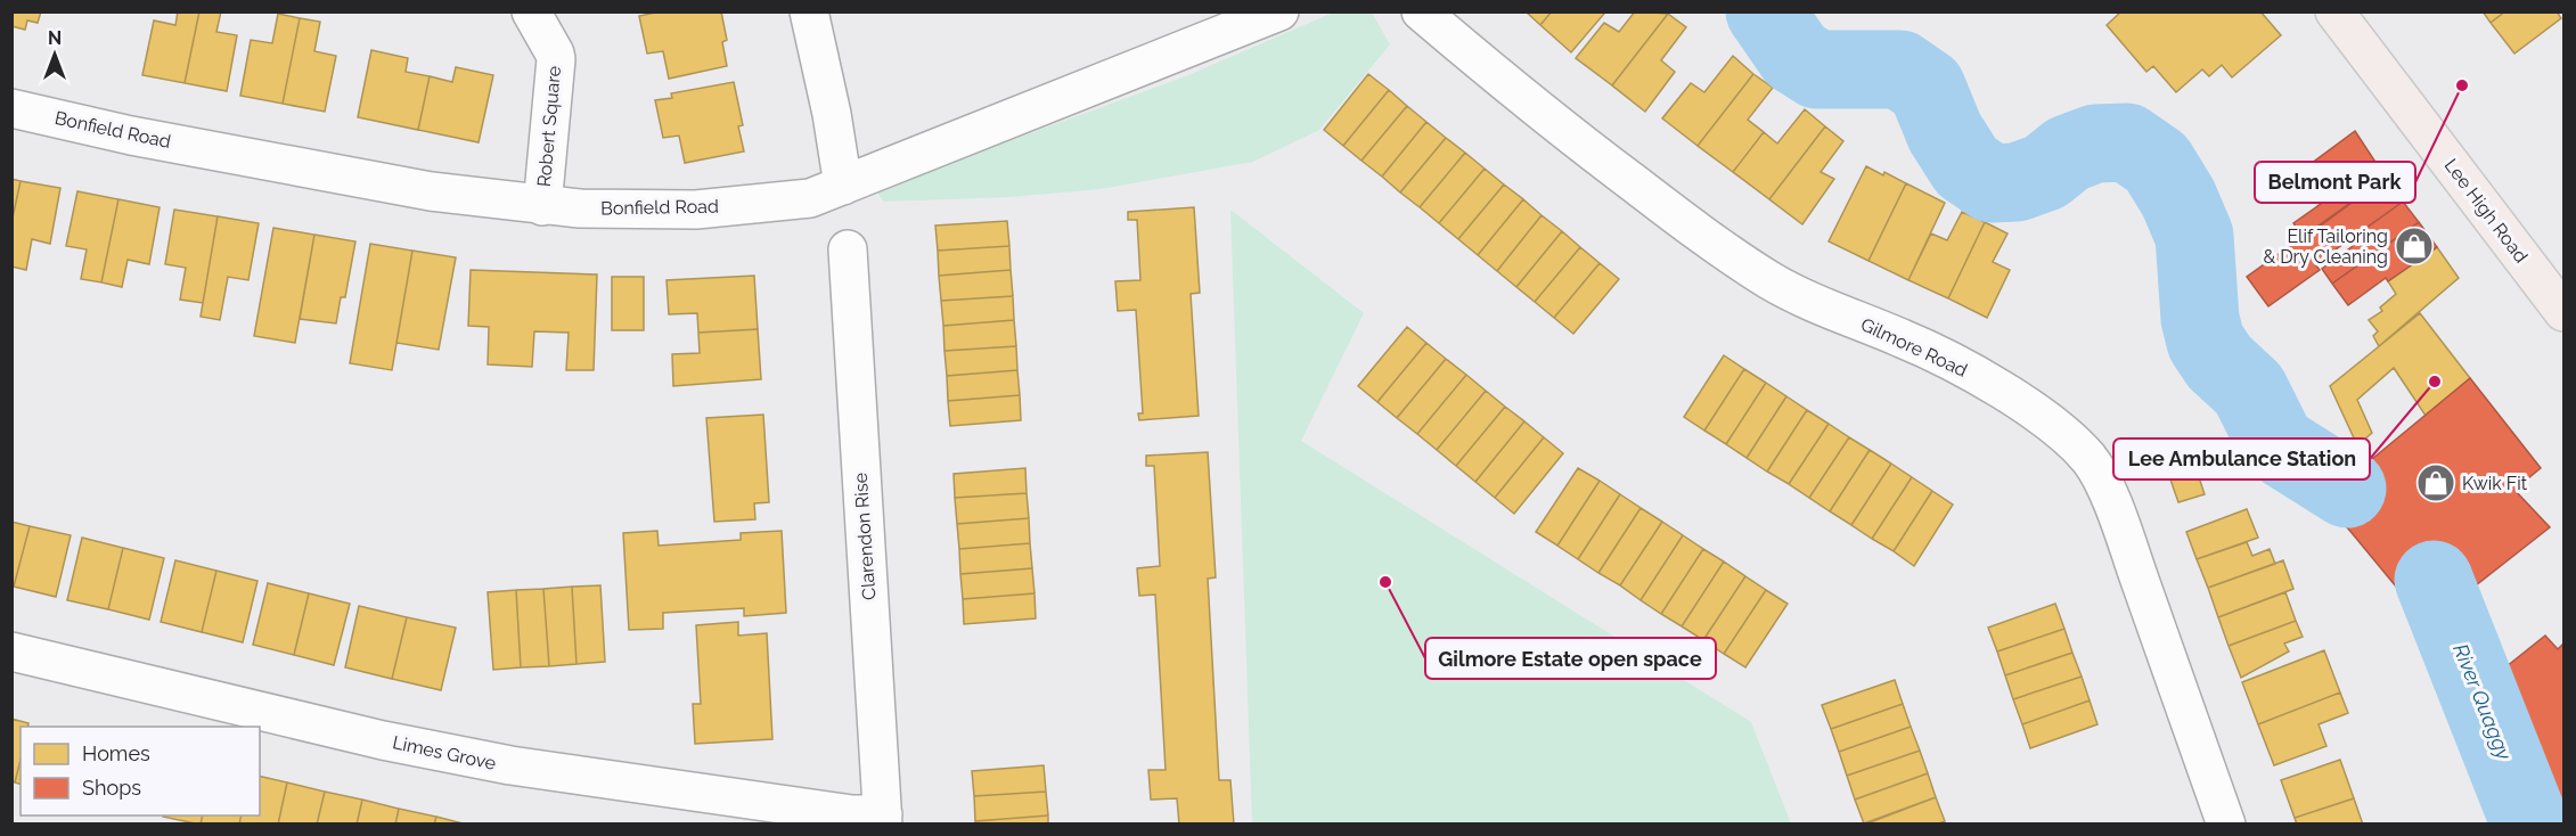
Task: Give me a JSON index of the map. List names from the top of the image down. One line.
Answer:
{"streets":{"highway":["Lee High Road"],"street":["Robert Square","Bonfield Road","Gilmore Road","Clarendon Rise","Limes Grove"]},"crossings":[["Robert Square","Bonfield Road"],["Clarendon Rise","Limes Grove"]],"water":["River Quaggy"],"places":{"other":["Belmont Park","Lee Ambulance Station","Gilmore Estate open space"],"shop":["Elif Tailoring & Dry Cleaning","Kwik Fit"]},"legend":["Homes","Shops"],"north":"top"}
